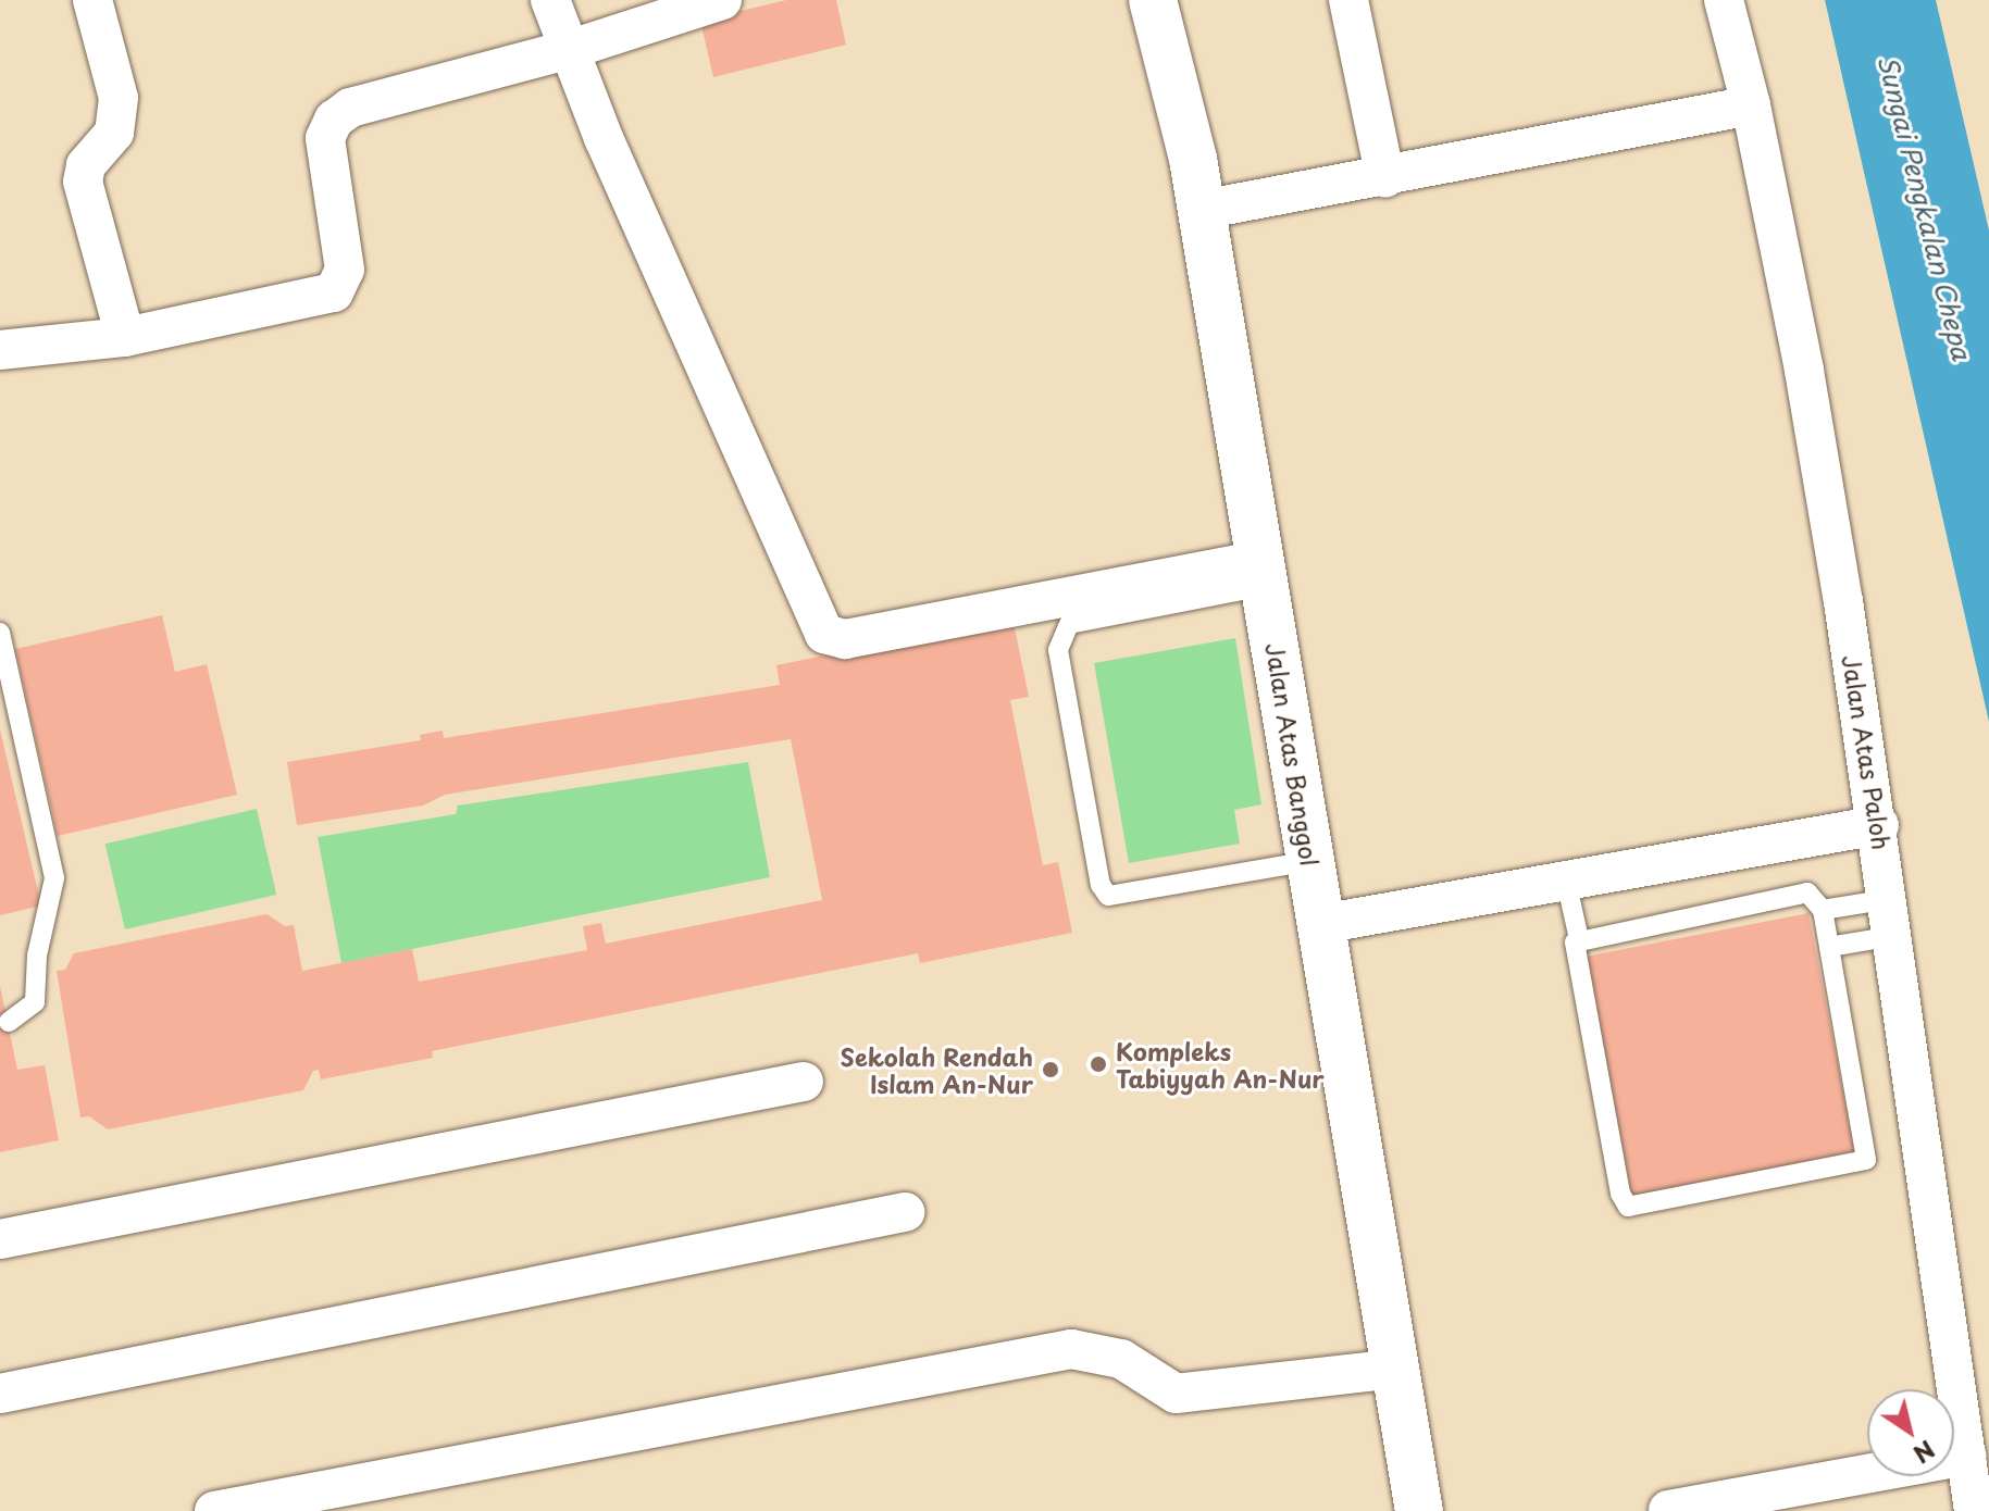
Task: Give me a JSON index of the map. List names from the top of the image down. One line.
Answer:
{"streets":{"main road":["Jalan Atas Banggol"],"street":["Jalan Atas Paloh"]},"water":["Sungai Pengkalan Chepa"],"places":["Kompleks Tabiyyah An-Nur","Sekolah Rendah Islam An-Nur"],"north":"bottom right"}
